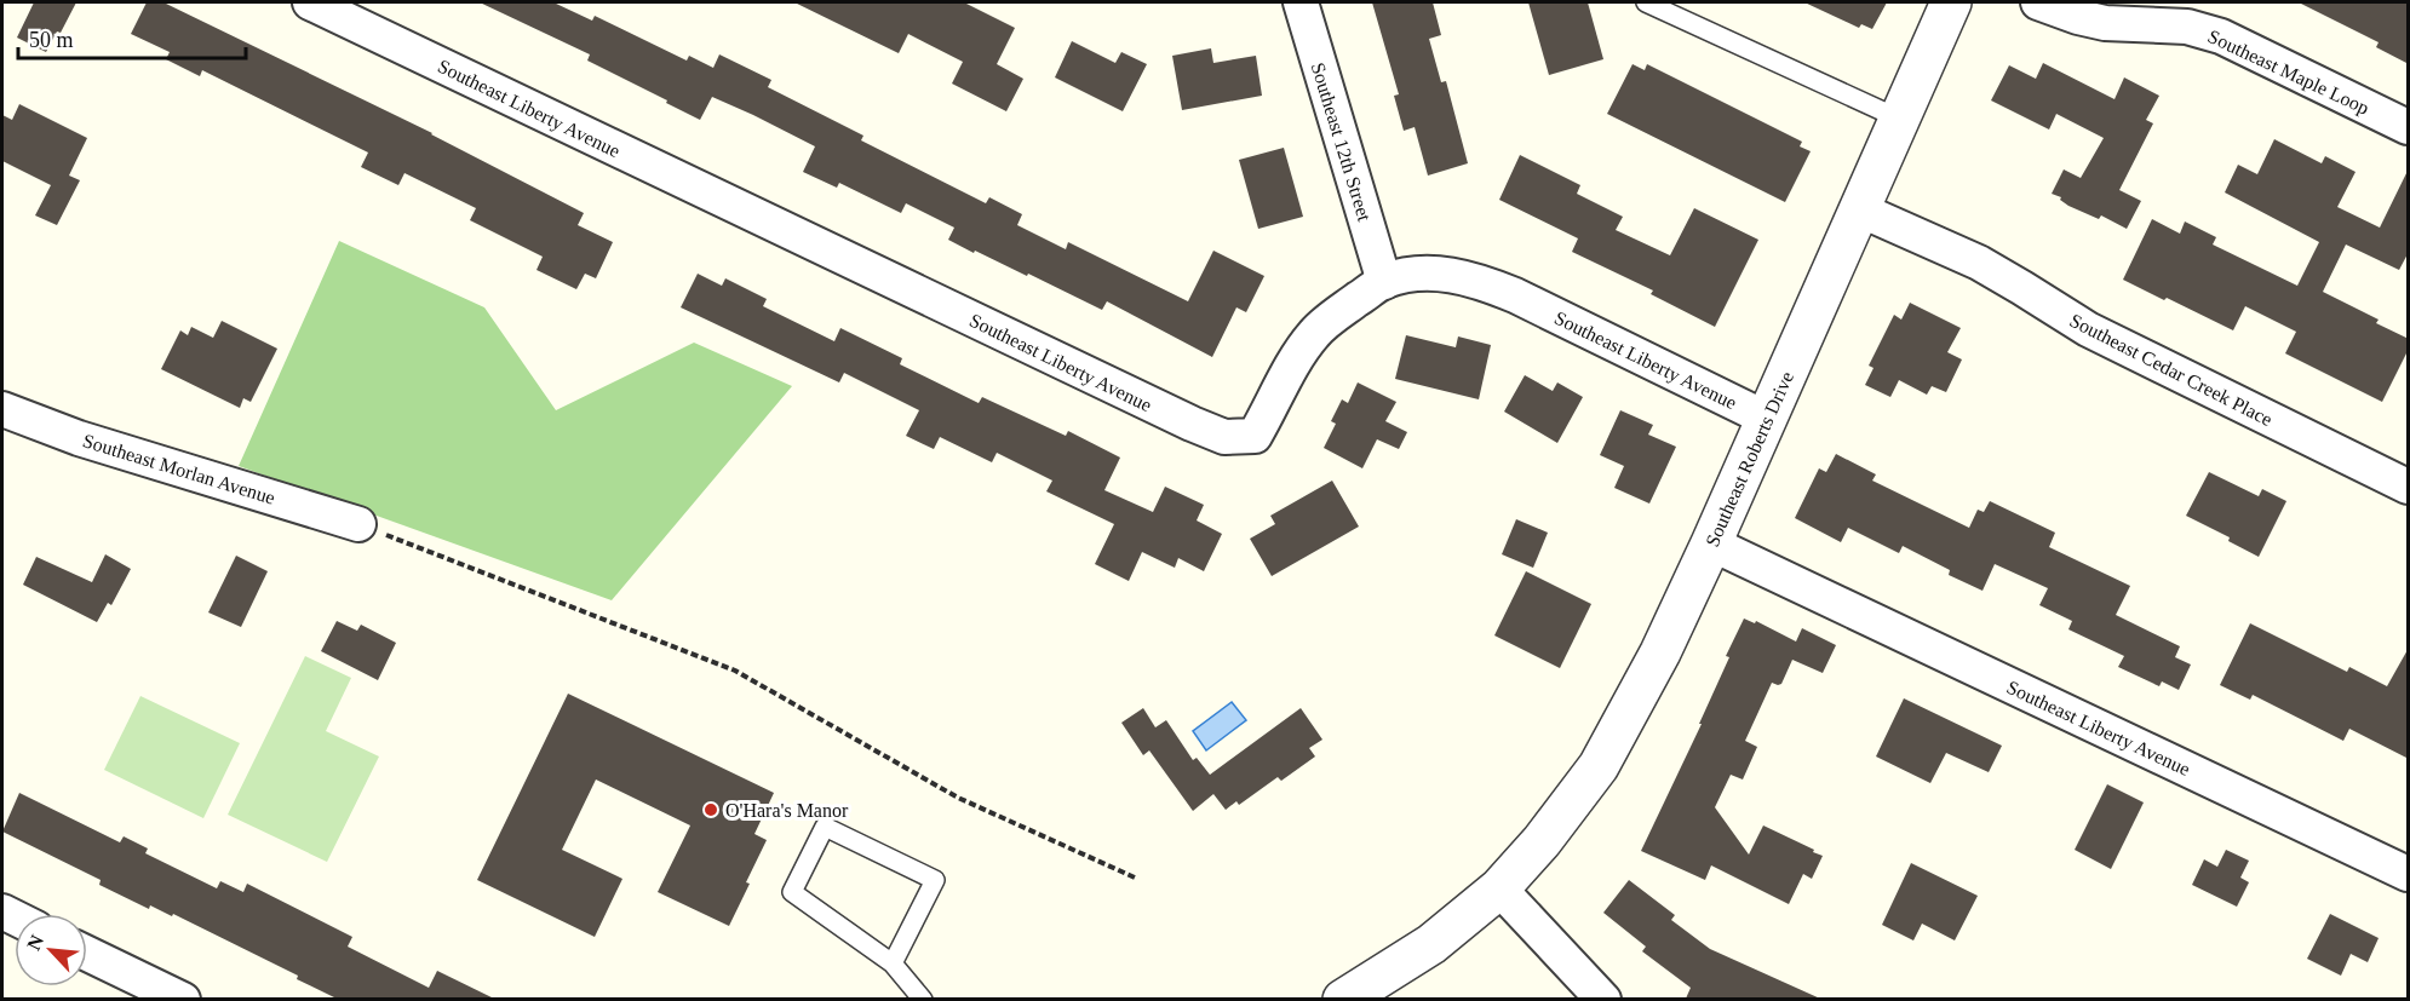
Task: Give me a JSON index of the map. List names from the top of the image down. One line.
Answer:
{"streets":{"street":["Southeast Maple Loop","Southeast Liberty Avenue","Southeast 12th Street","Southeast Cedar Creek Place","Southeast Roberts Drive","Southeast Morlan Avenue"]},"crossings":[["Southeast Liberty Avenue","Southeast 12th Street"],["Southeast Liberty Avenue","Southeast Roberts Drive"],["Southeast Cedar Creek Place","Southeast Roberts Drive"]],"places":["O'Hara's Manor"],"scale_bar":"50 m","north":"top left"}
